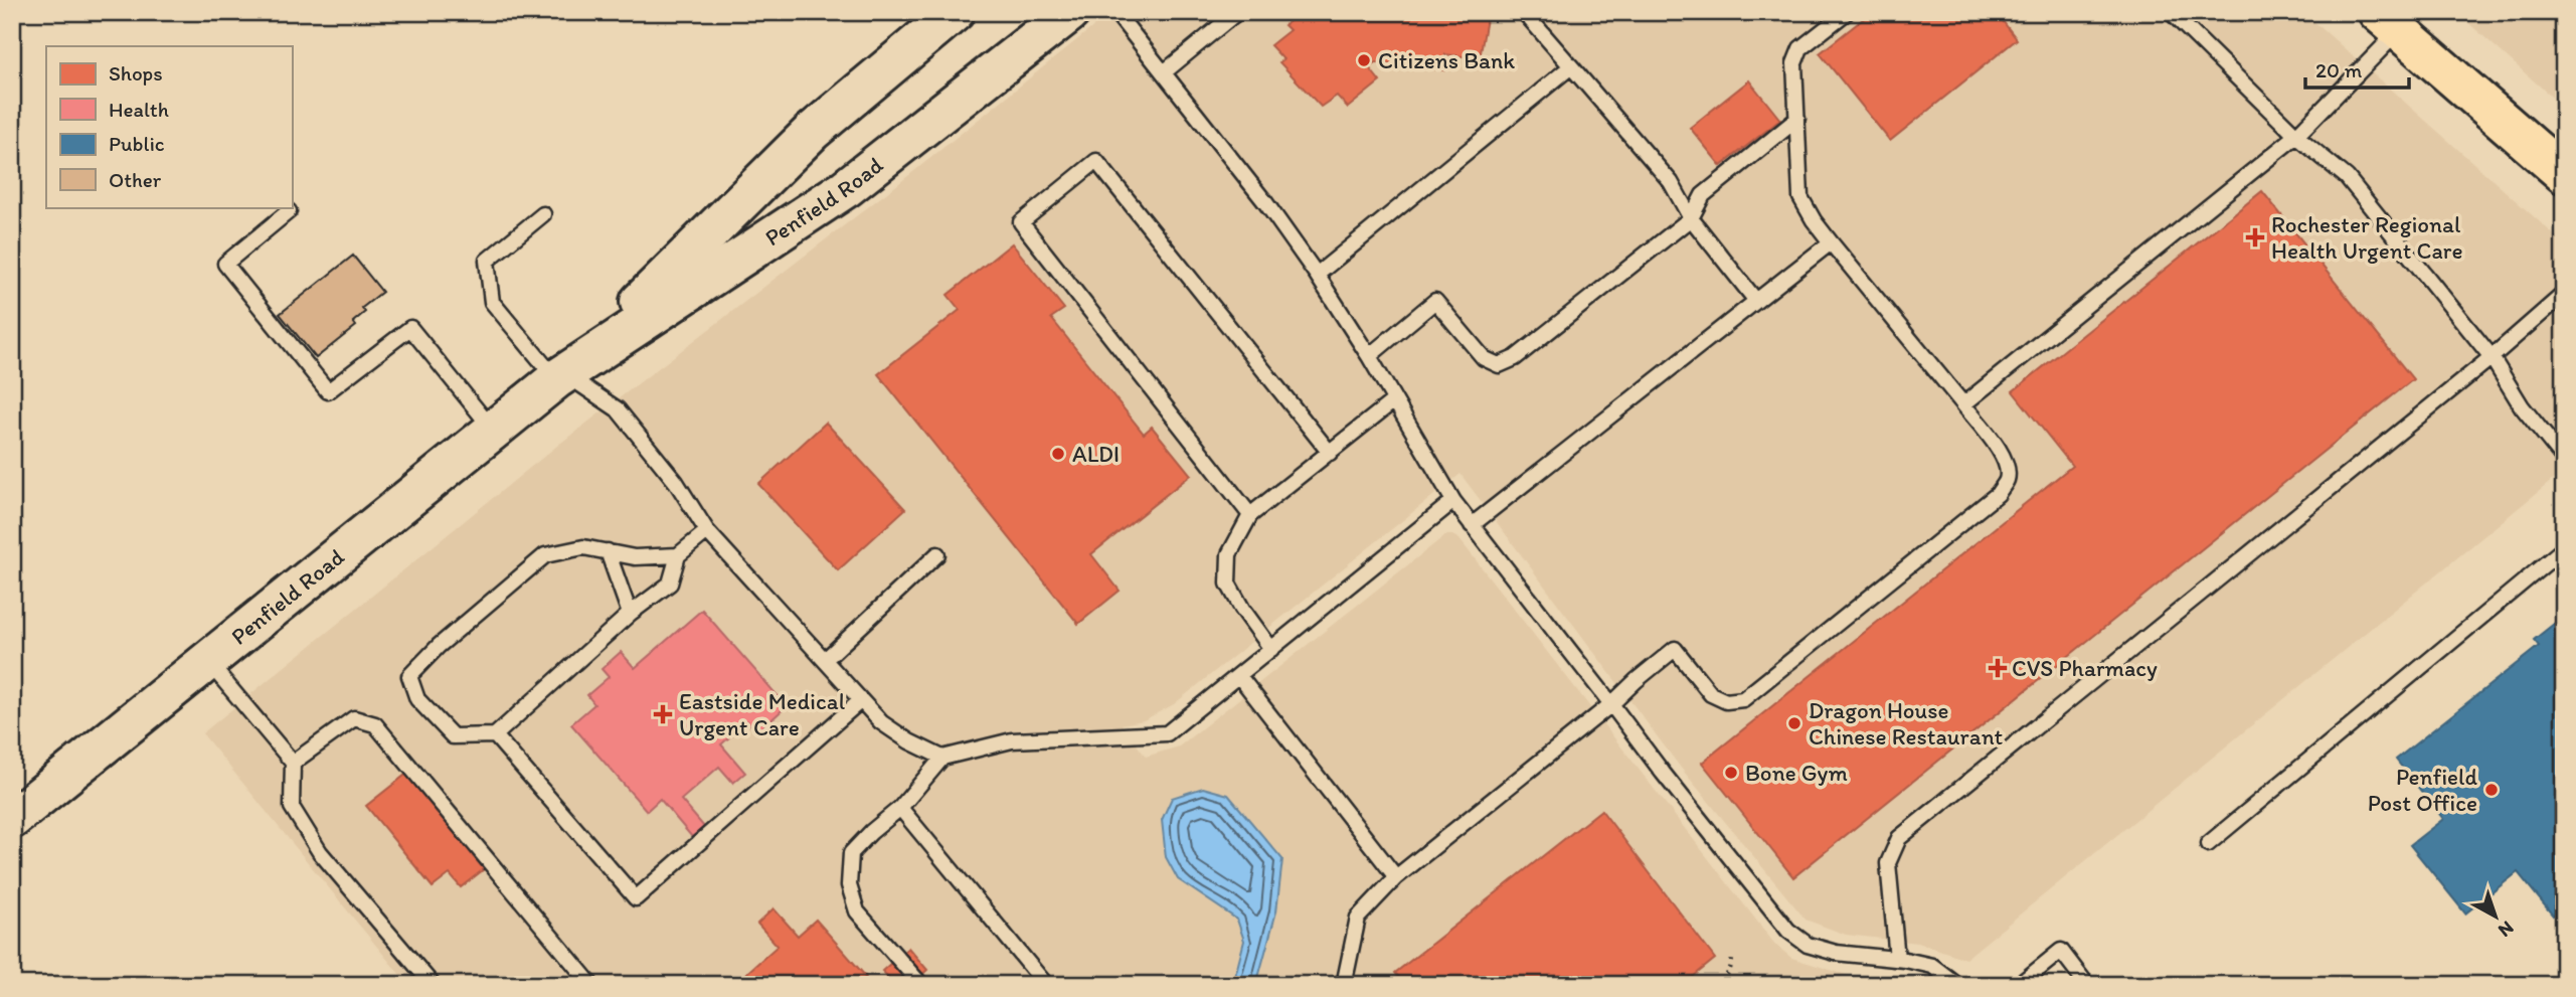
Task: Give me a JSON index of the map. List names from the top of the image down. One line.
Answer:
{"streets":{"main road":["Penfield Road"]},"places":{"other":["Citizens Bank","ALDI","Dragon House Chinese Restaurant","Bone Gym","Penfield Post Office"],"health":["Rochester Regional Health Urgent Care","CVS Pharmacy","Eastside Medical Urgent Care"]},"legend":["Shops","Health","Public","Other"],"scale_bar":"20 m","north":"bottom right"}
